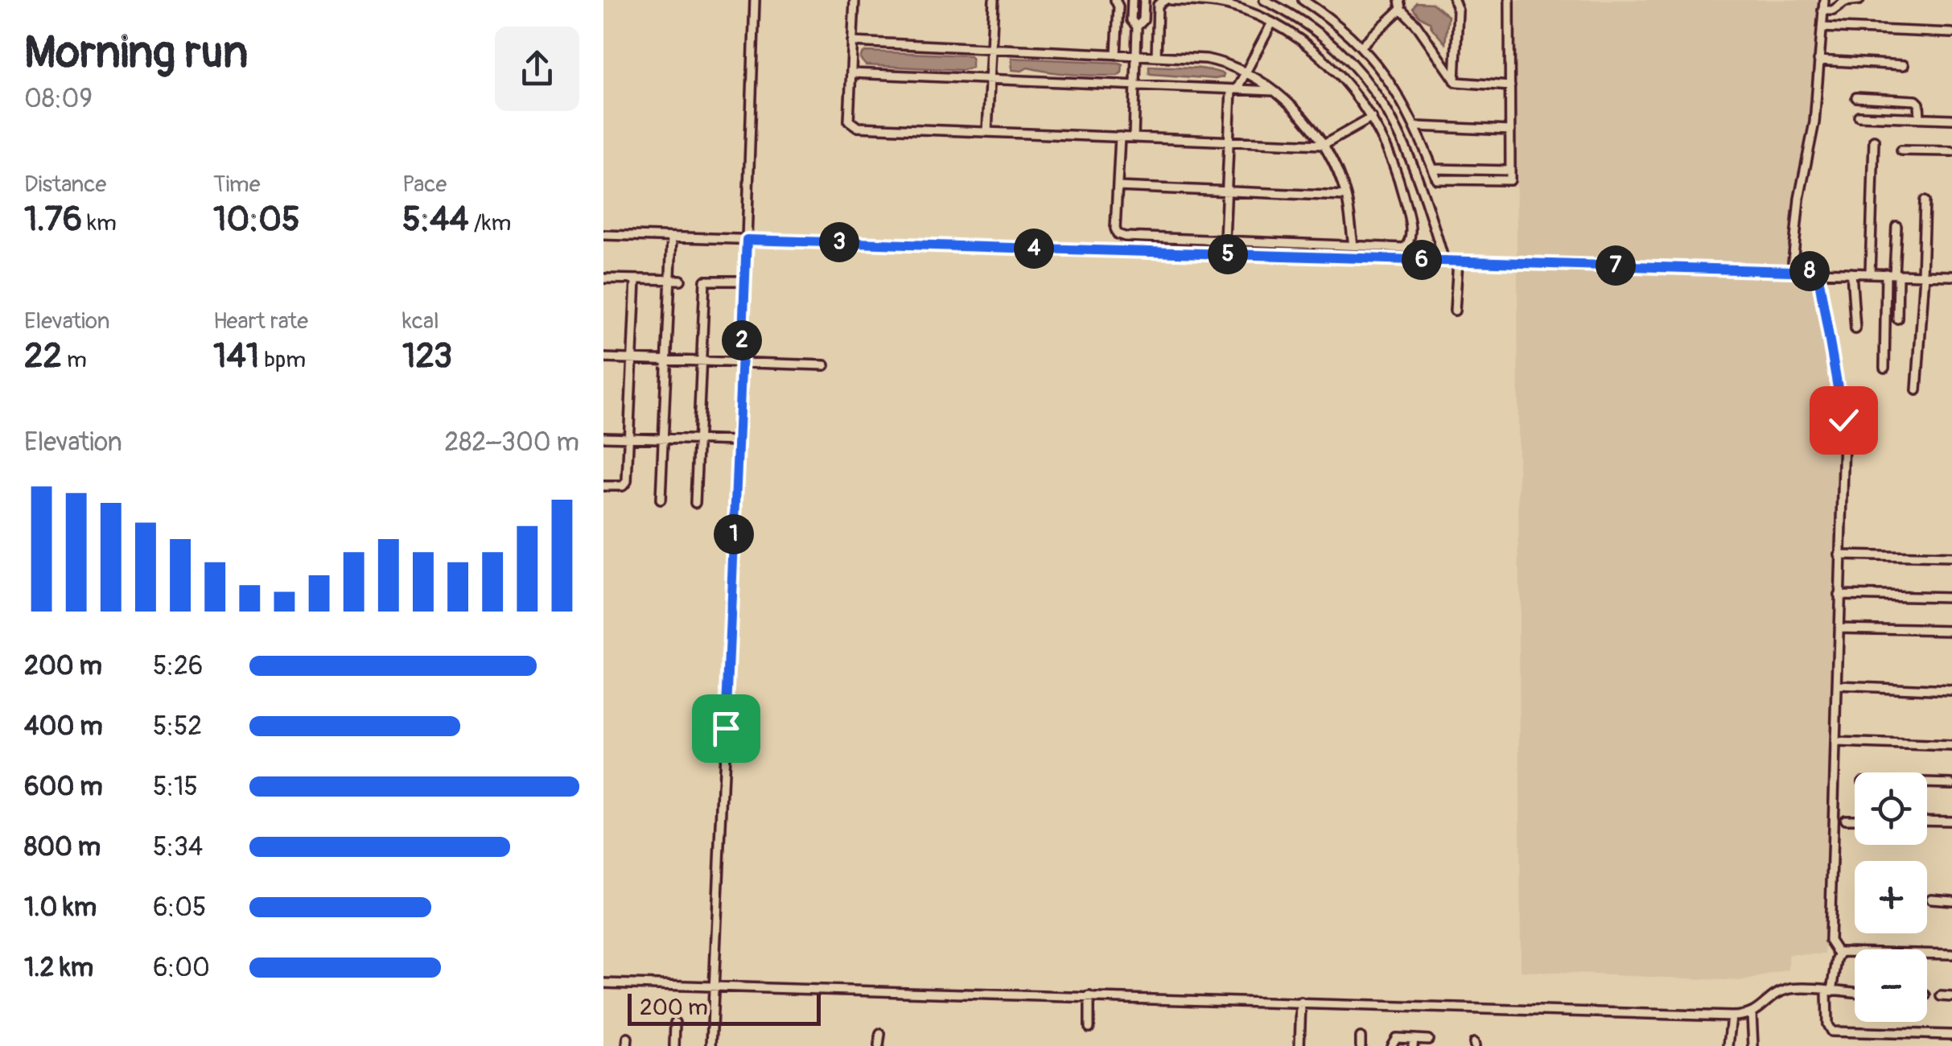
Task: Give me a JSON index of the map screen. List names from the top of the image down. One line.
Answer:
{"scale_bar":"200 m","page":{"heading":["Morning run","08:09"],"stats":[["Distance","1.76 km"],["Time","10:05"],["Pace","5:44 /km"],["Elevation","22 m"],["Heart rate","141 bpm"],["kcal","123"]],"pins":["3","4","5","6","7","8","2","1"],"chart":["Elevation","282–300 m"],"list":[{"name":"200 m","note":"5:26"},{"name":"400 m","note":"5:52"},{"name":"600 m","note":"5:15"},{"name":"800 m","note":"5:34"},{"name":"1.0 km","note":"6:05"},{"name":"1.2 km","note":"6:00"}],"map_buttons":["+","−"],"scale":"200 m"}}
